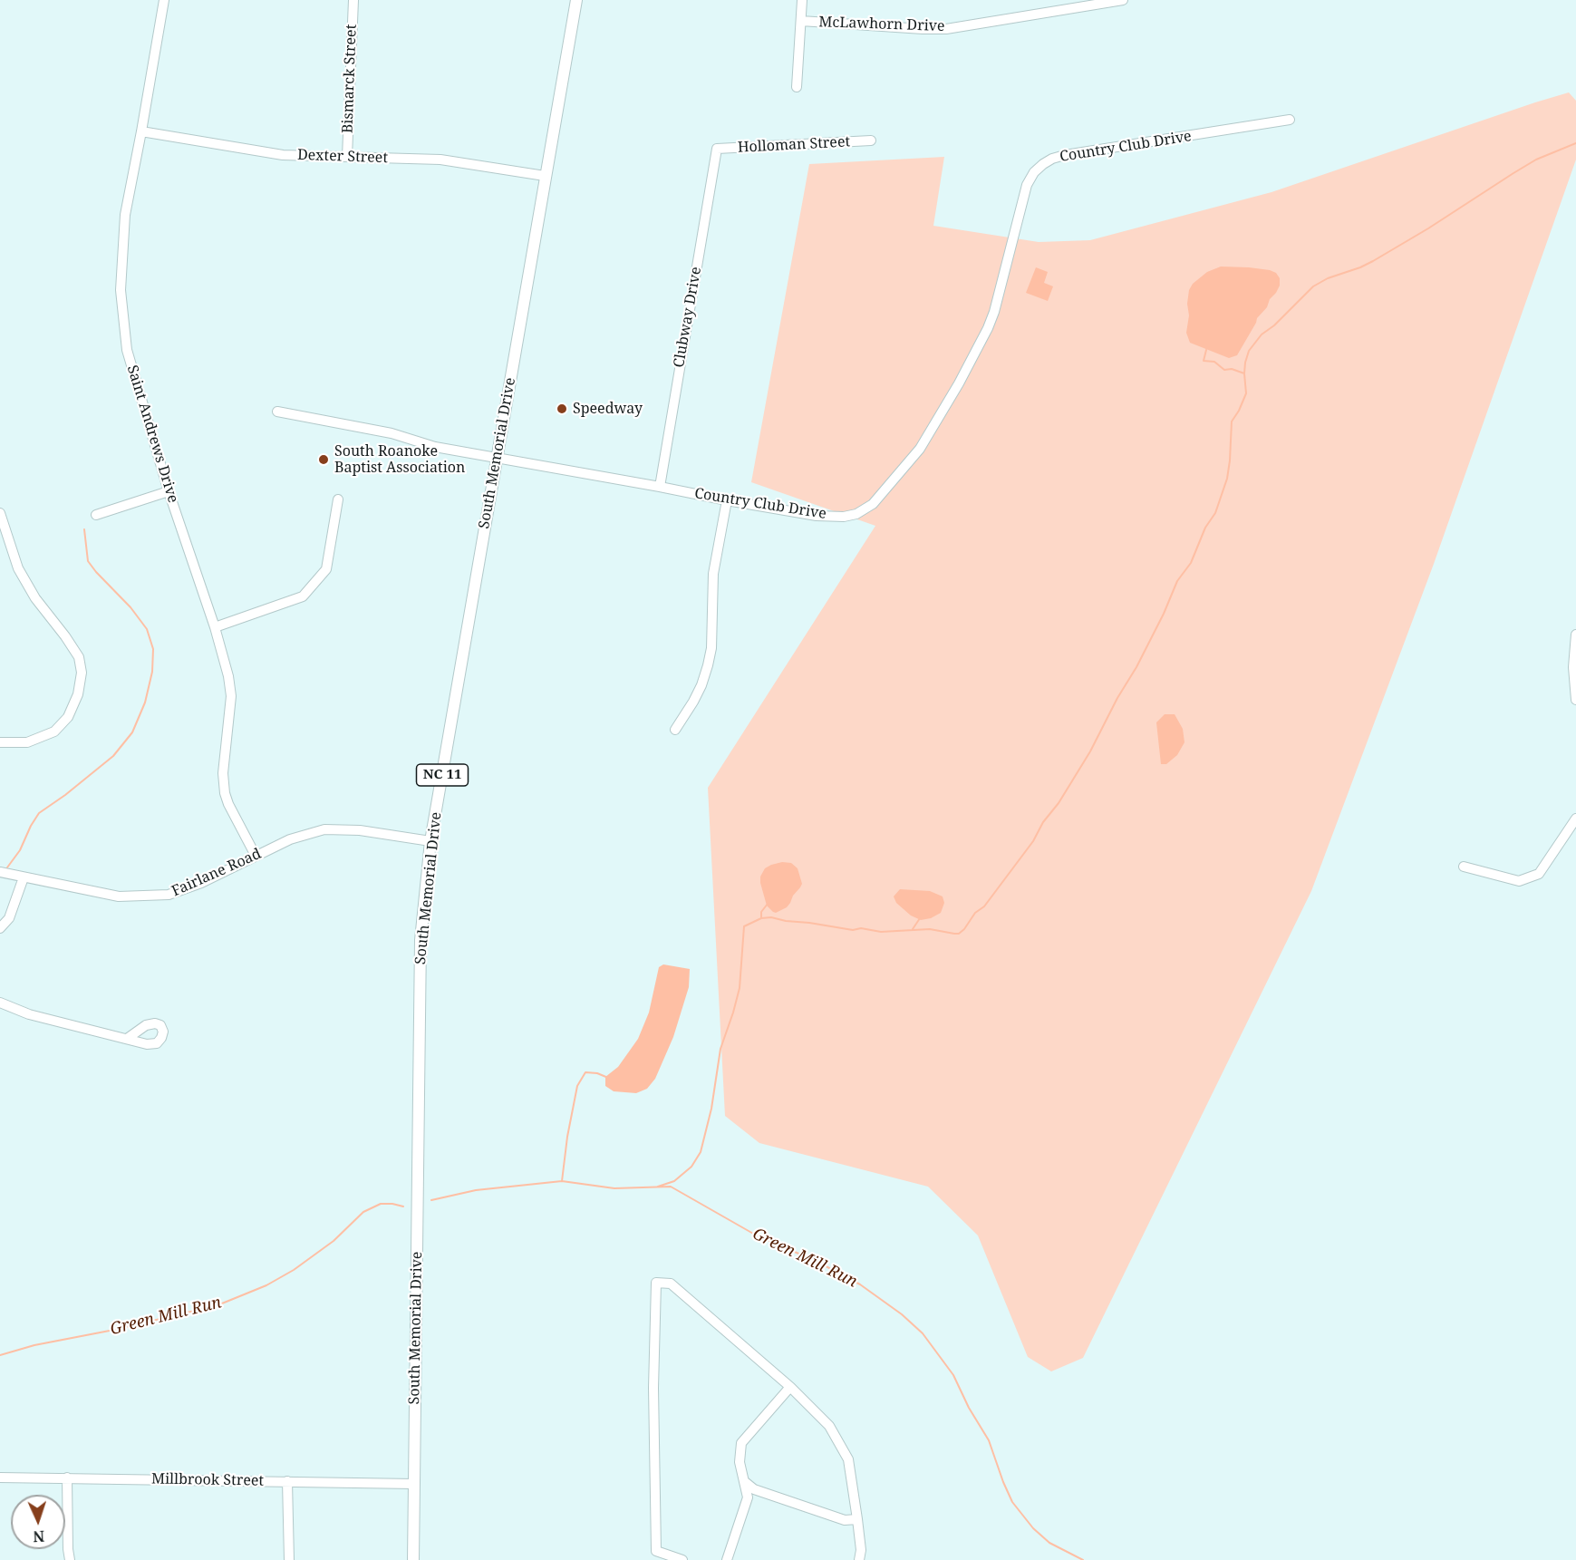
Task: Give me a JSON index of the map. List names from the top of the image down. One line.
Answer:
{"streets":{"main road":["South Memorial Drive","NC 11"],"street":["McLawhorn Drive","Bismarck Street","Holloman Street","Country Club Drive","Dexter Street","Clubway Drive","Saint Andrews Drive","Fairlane Road","Millbrook Street"]},"crossings":[["Bismarck Street","Dexter Street"],["Holloman Street","Clubway Drive"],["Country Club Drive","Clubway Drive"],["Country Club Drive","South Memorial Drive"],["Dexter Street","Saint Andrews Drive"],["Dexter Street","South Memorial Drive"],["Saint Andrews Drive","Fairlane Road"],["South Memorial Drive","Fairlane Road"],["South Memorial Drive","Millbrook Street"]],"water":["Green Mill Run"],"places":["Speedway","South Roanoke Baptist Association"],"north":"bottom"}
